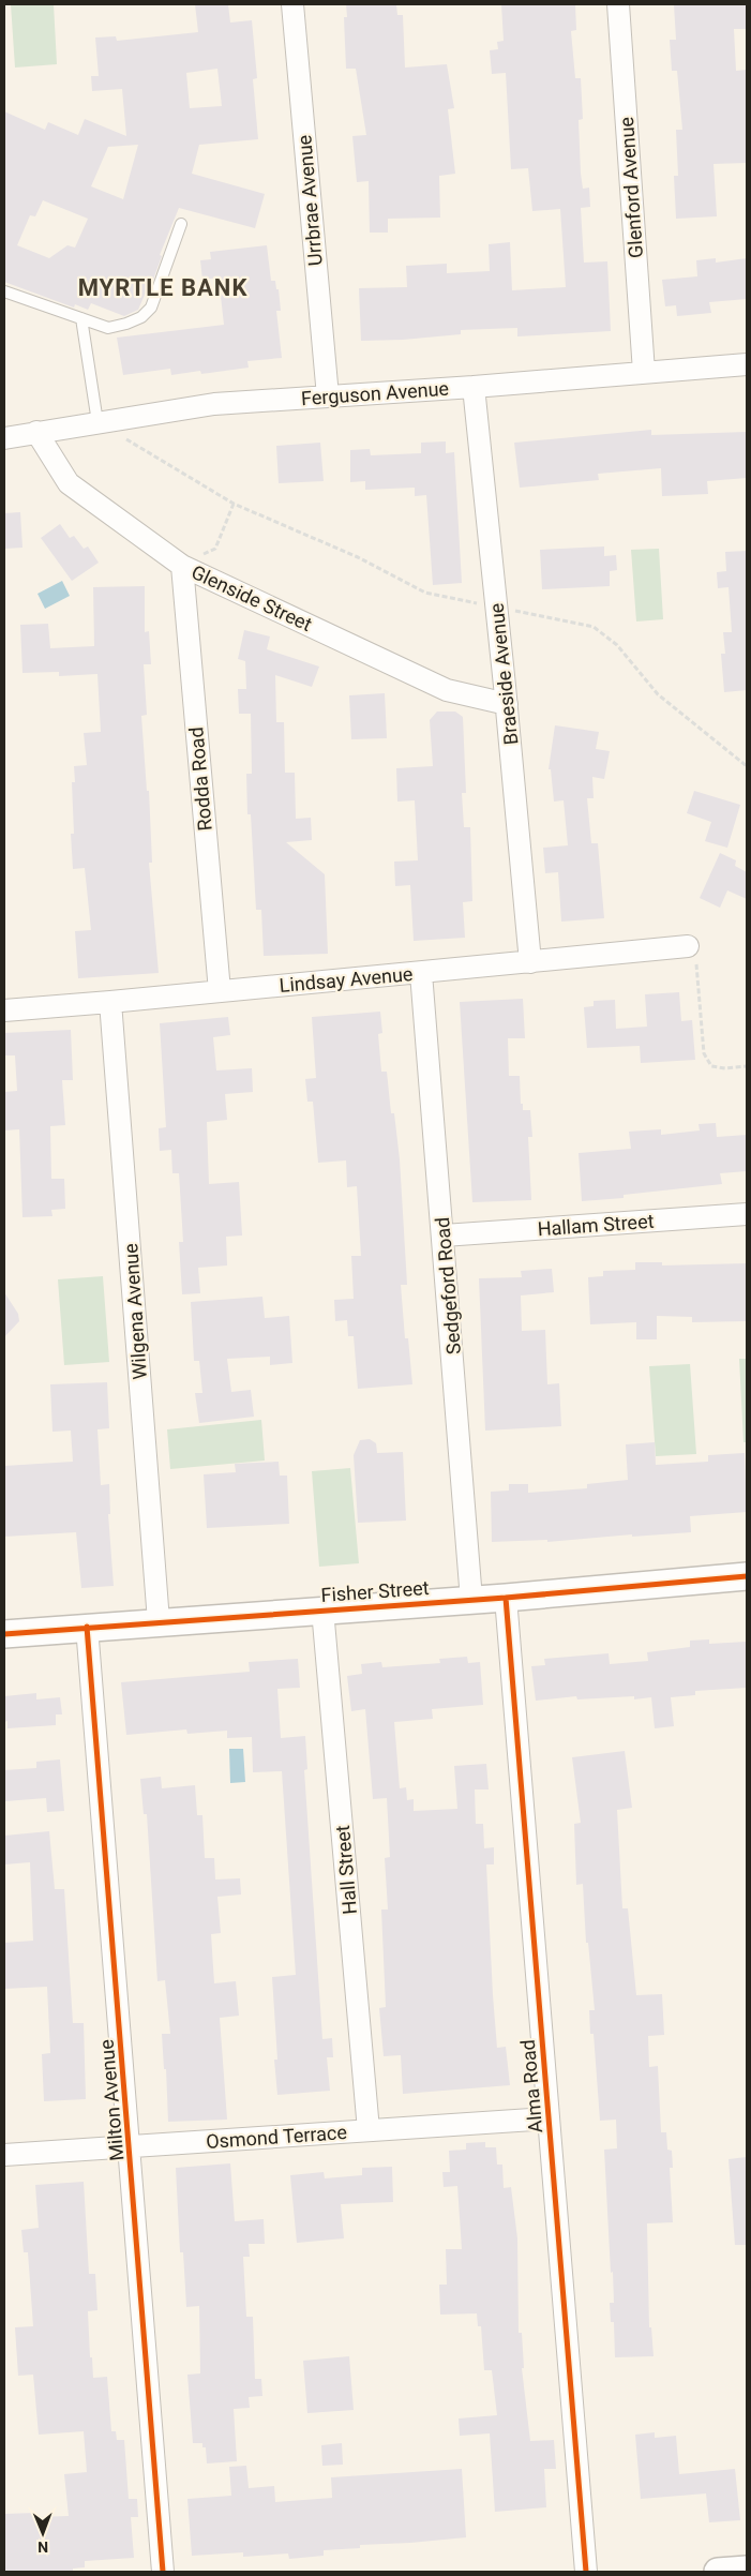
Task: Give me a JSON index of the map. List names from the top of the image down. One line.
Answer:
{"streets":{"street":["Glenford Avenue","Urrbrae Avenue","Ferguson Avenue","Glenside Street","Braeside Avenue","Rodda Road","Lindsay Avenue","Hallam Street","Sedgeford Road","Wilgena Avenue","Fisher Street","Hall Street","Alma Road","Milton Avenue","Osmond Terrace"]},"crossings":[["Glenford Avenue","Ferguson Avenue"],["Urrbrae Avenue","Ferguson Avenue"],["Ferguson Avenue","Glenside Street"],["Ferguson Avenue","Braeside Avenue"],["Glenside Street","Braeside Avenue"],["Glenside Street","Rodda Road"],["Braeside Avenue","Lindsay Avenue"],["Rodda Road","Lindsay Avenue"],["Lindsay Avenue","Sedgeford Road"],["Lindsay Avenue","Wilgena Avenue"],["Hallam Street","Sedgeford Road"],["Sedgeford Road","Fisher Street"],["Wilgena Avenue","Fisher Street"],["Fisher Street","Hall Street"],["Fisher Street","Alma Road"],["Fisher Street","Milton Avenue"],["Hall Street","Osmond Terrace"],["Alma Road","Osmond Terrace"],["Milton Avenue","Osmond Terrace"]],"districts":["MYRTLE BANK"],"north":"bottom"}
